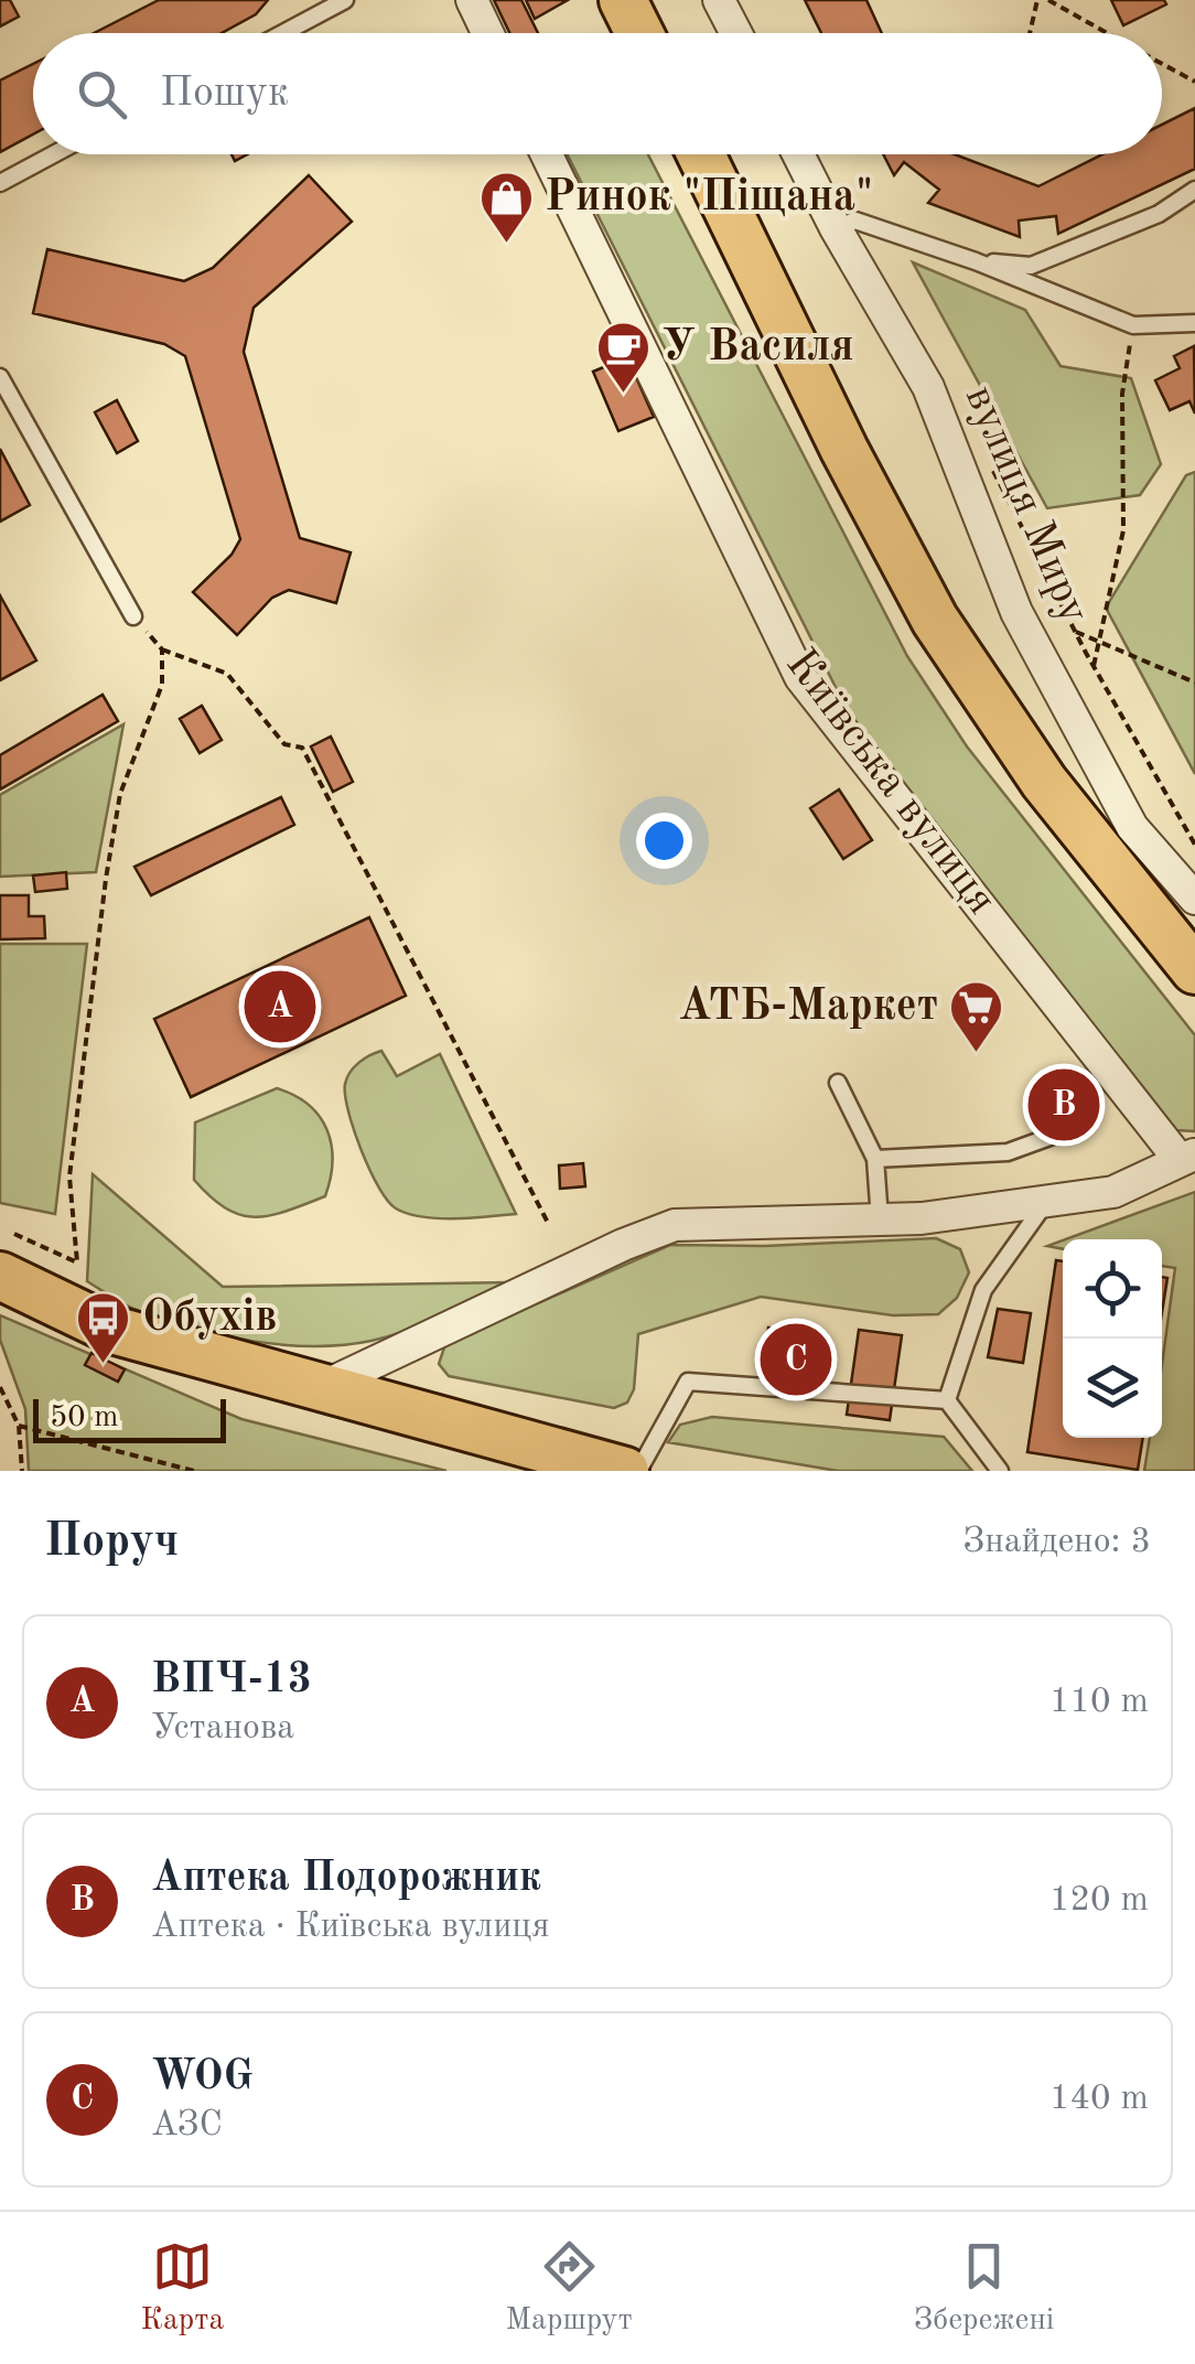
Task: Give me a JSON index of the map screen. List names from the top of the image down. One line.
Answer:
{"streets":{"street":["вулиця Миру","Київська вулиця"]},"places":{"shop":["Ринок \"Піщана\""],"cafe":["У Василя"],"supermarket":["АТБ-Маркет"],"bus stop":["Обухів"]},"scale_bar":"50 m","page":{"search":"Пошук","pins":["A","B","C"],"scale":"50 m","heading":["Поруч","Знайдено: 3"],"list":[{"mark":"A","name":"ВПЧ-13","note":"Установа","value":"110 m"},{"mark":"B","name":"Аптека Подорожник","note":"Аптека · Київська вулиця","value":"120 m"},{"mark":"C","name":"WOG","note":"АЗС","value":"140 m"}],"nav":["Карта","Маршрут","Збережені"]}}
